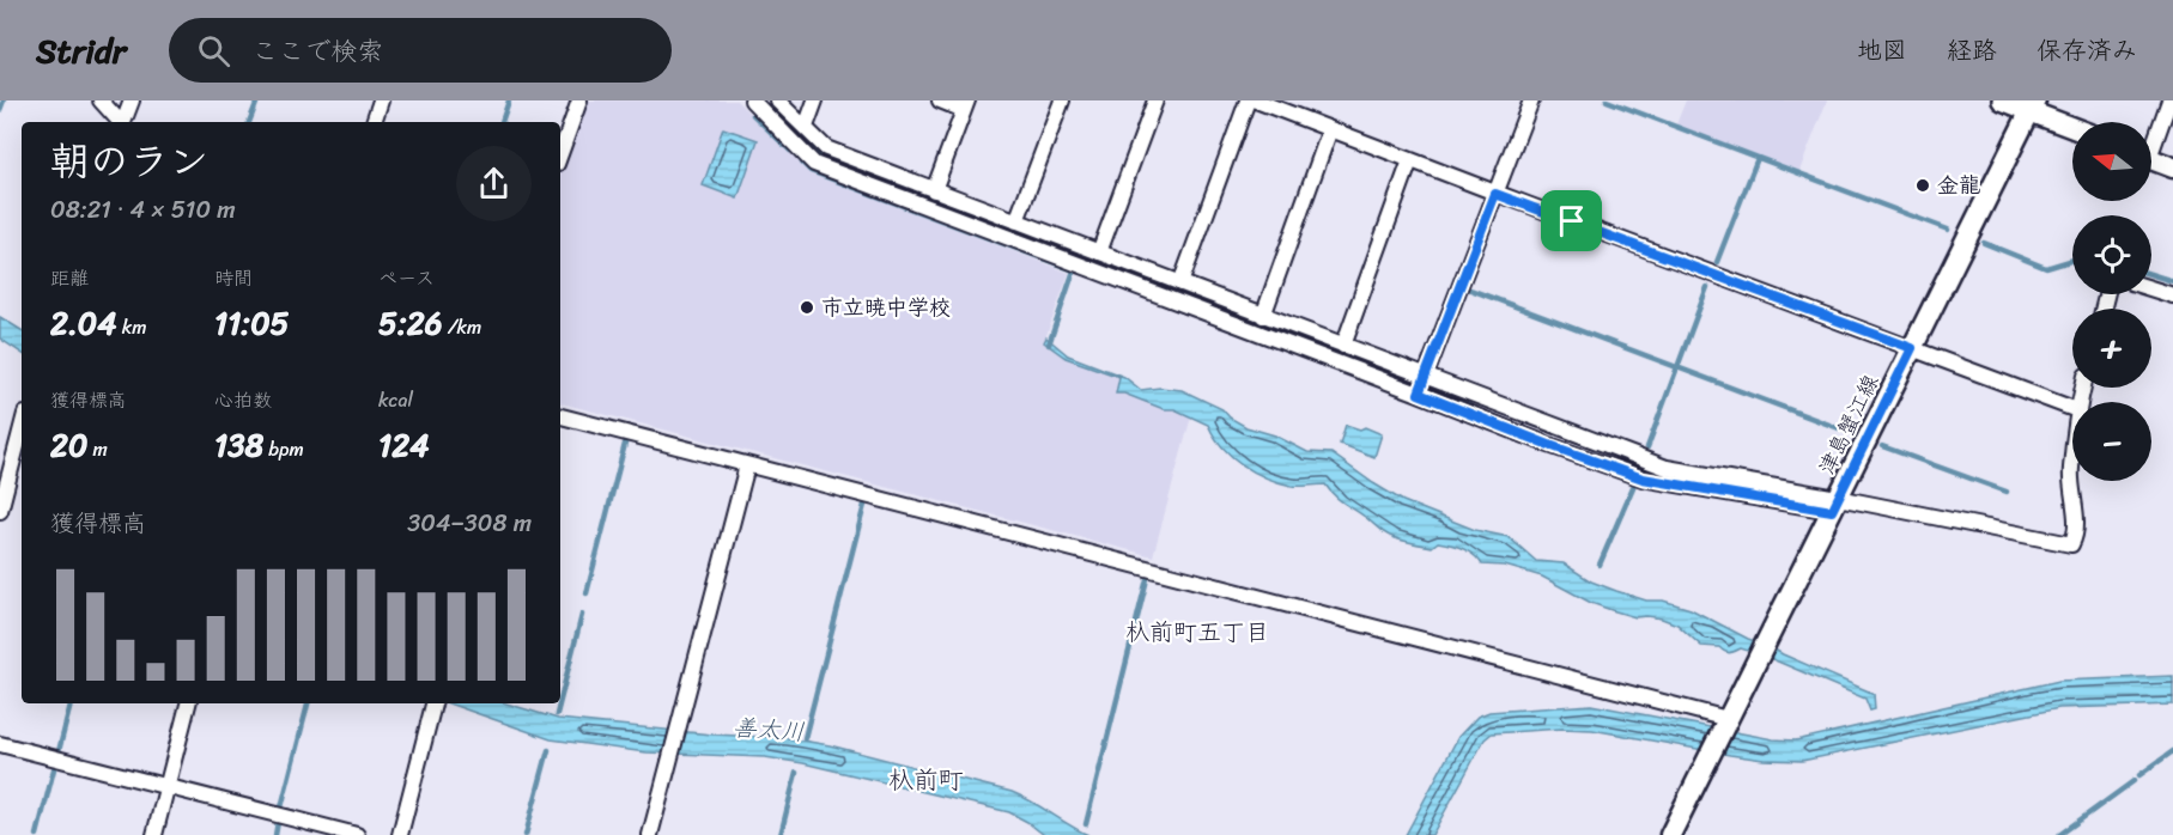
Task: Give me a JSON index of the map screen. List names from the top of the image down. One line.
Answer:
{"streets":{"main road":["津島蟹江線"]},"districts":["杁前町五丁目","杁前町"],"water":["善太川"],"places":["金龍","市立暁中学校"],"north":"left","page":{"header":"Stridr","search":"ここで検索","nav":["地図","経路","保存済み"],"map_buttons":["+","−"],"heading":["朝のラン","08:21 · 4 × 510 m"],"stats":[["距離","2.04 km"],["時間","11:05"],["ペース","5:26 /km"],["獲得標高","20 m"],["心拍数","138 bpm"],["kcal","124"]],"chart":["獲得標高","304–308 m"]}}
